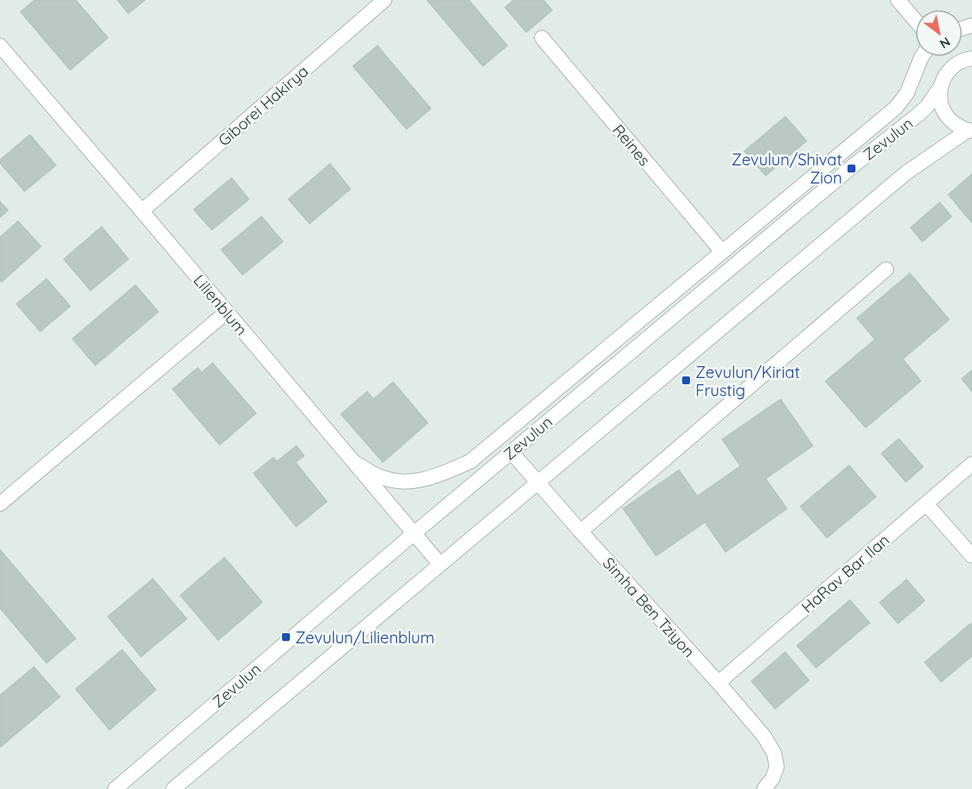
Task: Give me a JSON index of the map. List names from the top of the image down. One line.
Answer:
{"streets":{"street":["Giborei Hakirya","Zevulun","Reines","Lilienblum","HaRav Bar Ilan","Simha Ben Tziyon"]},"crossings":[["Giborei Hakirya","Lilienblum"],["Zevulun","Reines"],["Zevulun","Lilienblum"],["Zevulun","Simha Ben Tziyon"],["HaRav Bar Ilan","Simha Ben Tziyon"]],"places":{"transit":["Zevulun/Shivat Zion","Zevulun/Kiriat Frustig","Zevulun/Lilienblum"]},"north":"bottom right"}
